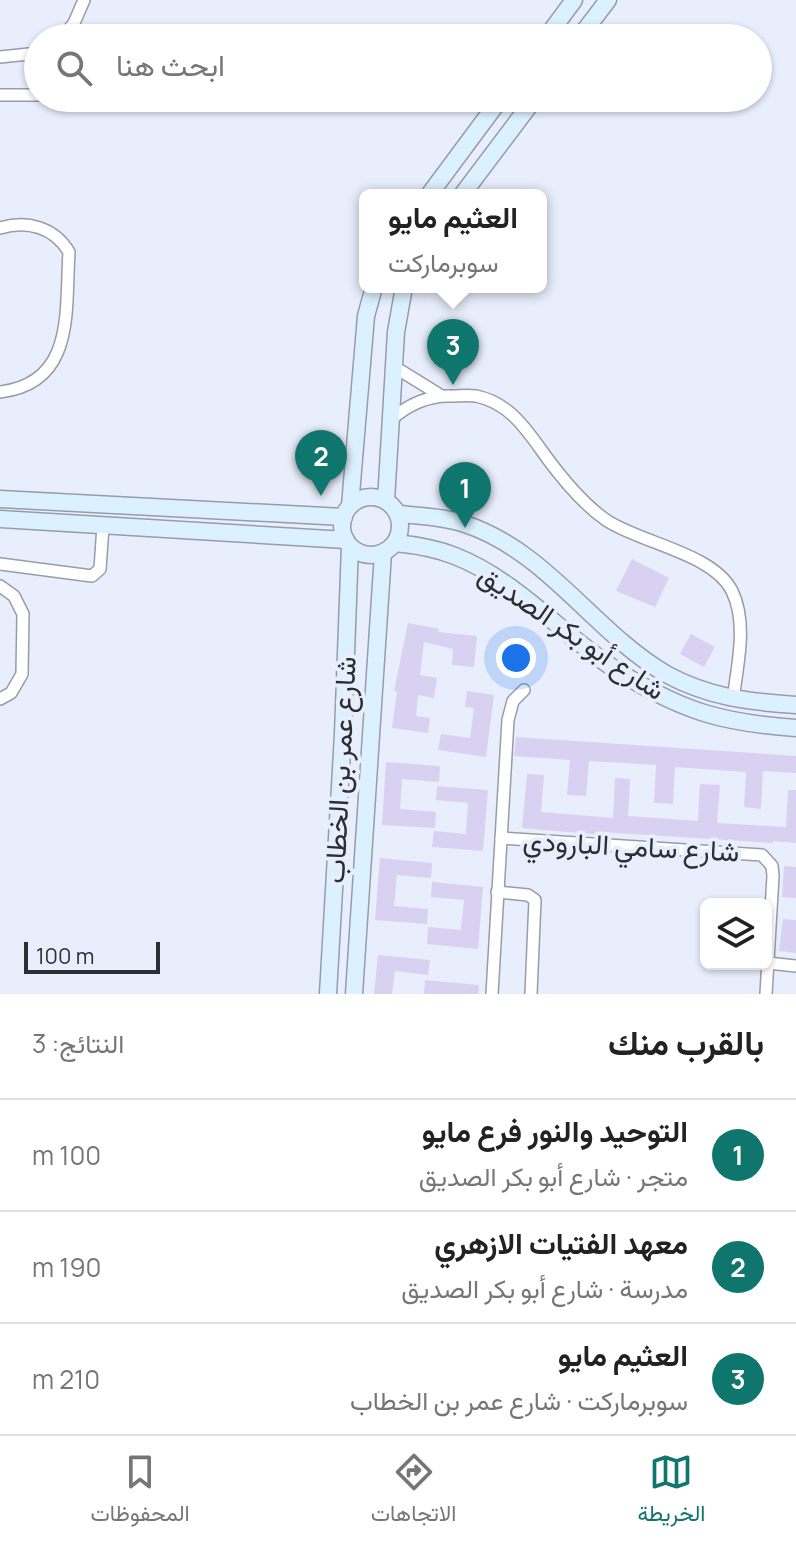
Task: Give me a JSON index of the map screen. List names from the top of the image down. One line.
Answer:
{"streets":{"street":["شارع أبو بكر الصديق","شارع عمر بن الخطاب","شارع سامي البارودي"]},"crossings":[["شارع أبو بكر الصديق","شارع عمر بن الخطاب"]],"scale_bar":"100 m","page":{"search":"ابحث هنا","popup":["العثيم مايو","سوبرماركت"],"pins":["3","2","1"],"scale":"100 m","heading":["بالقرب منك","النتائج: 3"],"list":[{"mark":"1","name":"التوحيد والنور فرع مايو","note":"متجر · شارع أبو بكر الصديق","value":"100 m"},{"mark":"2","name":"معهد الفتيات الازهري","note":"مدرسة · شارع أبو بكر الصديق","value":"190 m"},{"mark":"3","name":"العثيم مايو","note":"سوبرماركت · شارع عمر بن الخطاب","value":"210 m"}],"nav":["الخريطة","الاتجاهات","المحفوظات"]}}
